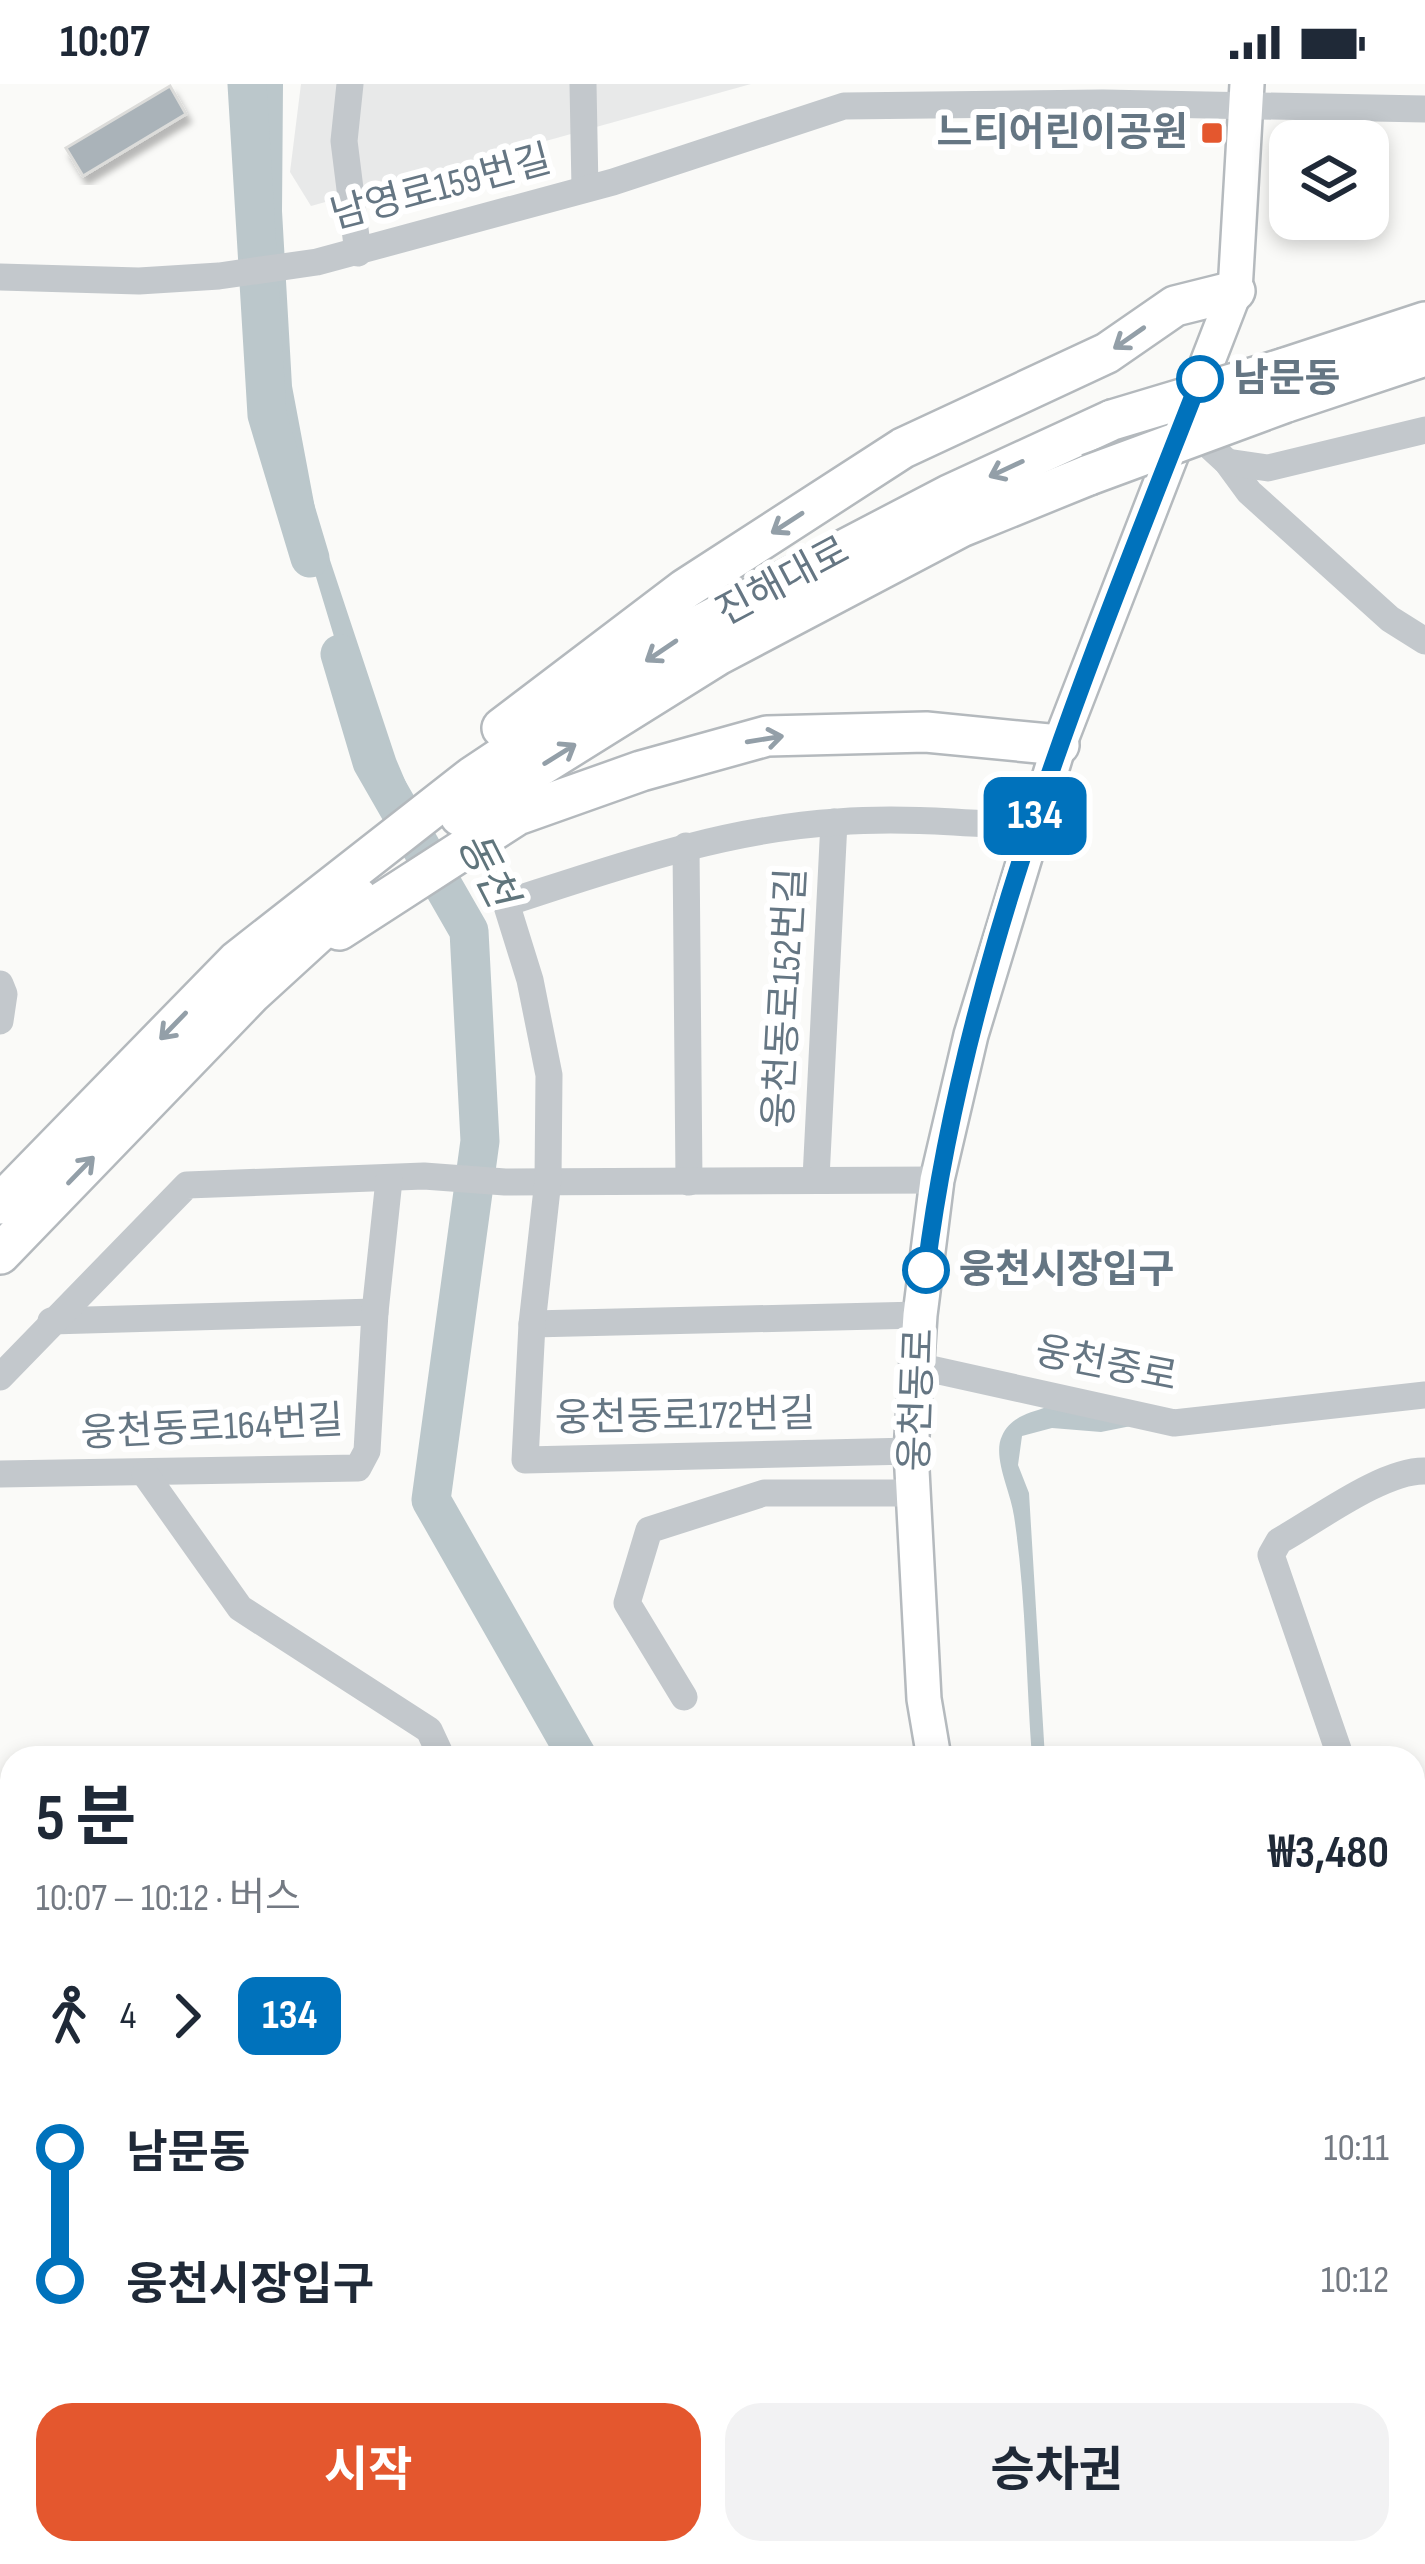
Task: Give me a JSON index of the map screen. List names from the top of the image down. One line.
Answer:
{"streets":{"highway":["진해대로"],"main road":["웅천동로"],"street":["남영로159번길","웅천동로152번길","웅천중로","웅천동로172번길","웅천동로164번길"]},"crossings":[["남영로159번길","웅천동로"],["웅천동로152번길","웅천동로"],["웅천동로152번길","웅천동로172번길"],["웅천중로","웅천동로"],["웅천동로","웅천동로172번길"]],"water":["동천"],"places":{"transit":["느티어린이공원"],"other":["남문동","웅천시장입구"]},"lines":["bus line 134"],"page":{"status":"10:07","on_map":"134","heading":["5 분","10:07 – 10:12 · 버스","₩3,480"],"legs":["4","134"],"list":[{"name":"남문동","value":"10:11"},{"name":"웅천시장입구","value":"10:12"}],"buttons":["시작","승차권"]}}
